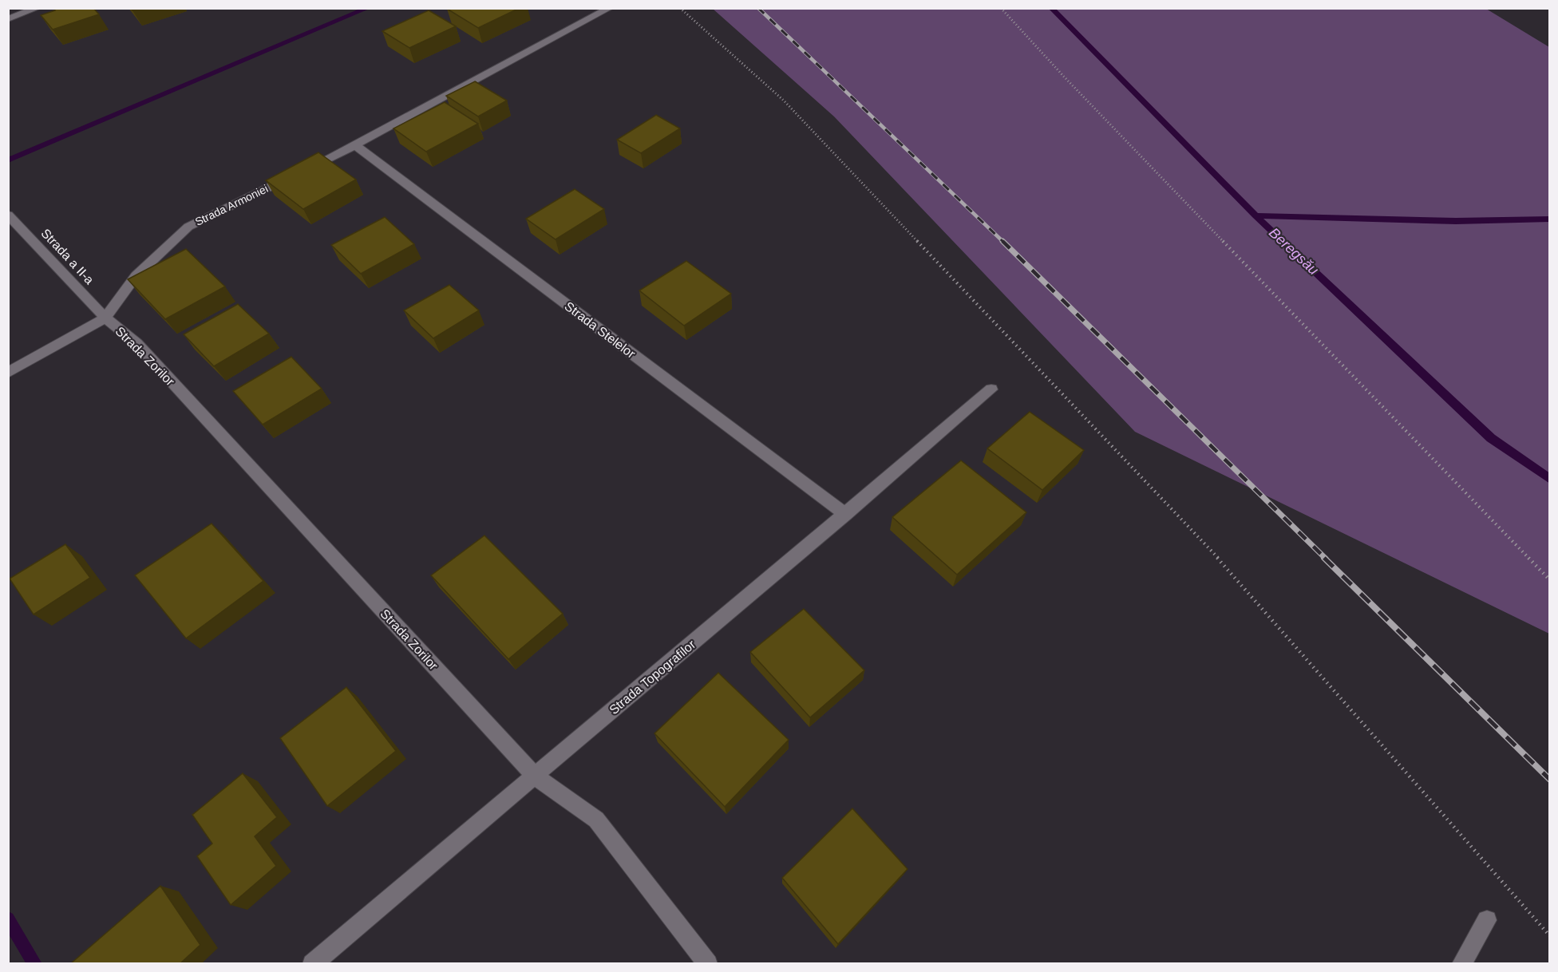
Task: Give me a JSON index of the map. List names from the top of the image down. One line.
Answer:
{"streets":{"street":["Strada Armoniei","Strada a II-a","Strada Stelelor","Strada Zorilor","Strada Topografilor"]},"crossings":[["Strada Armoniei","Strada a II-a"],["Strada Armoniei","Strada Stelelor"],["Strada Armoniei","Strada Zorilor"],["Strada a II-a","Strada Zorilor"],["Strada Stelelor","Strada Topografilor"],["Strada Zorilor","Strada Topografilor"]],"water":["Beregsău"]}
